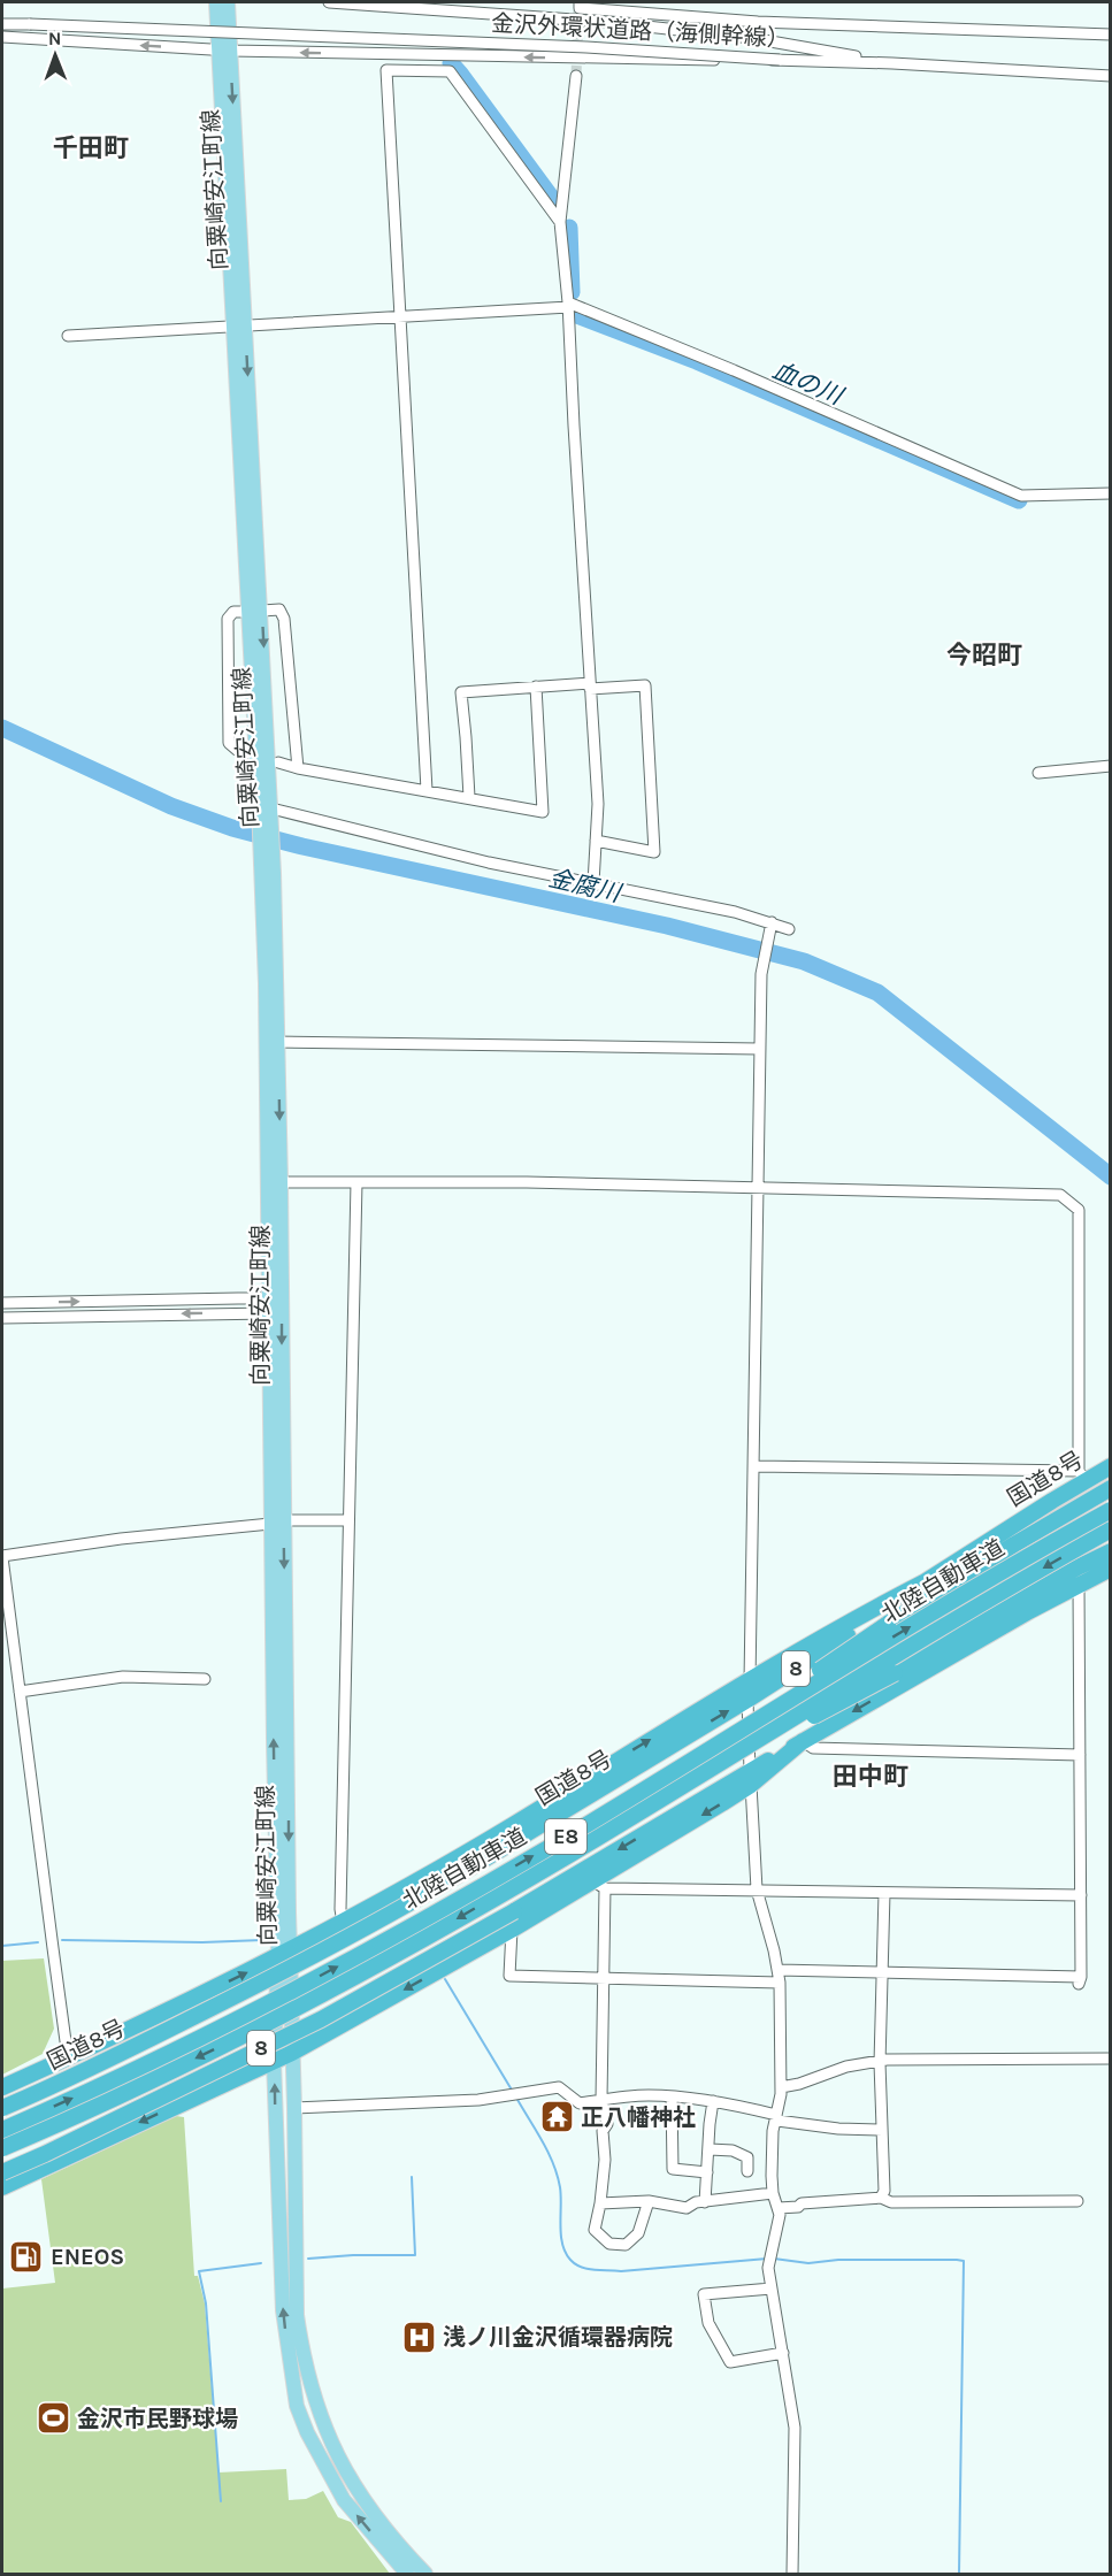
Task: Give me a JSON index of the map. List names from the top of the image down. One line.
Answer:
{"streets":{"highway":["国道8号","北陸自動車道","8","E8"],"main road":["向粟崎安江町線"],"street":["金沢外環状道路（海側幹線）"]},"districts":["千田町","今昭町","田中町"],"water":["血の川","金腐川"],"places":{"temple":["正八幡神社"],"fuel station":["ENEOS"],"hospital":["浅ノ川金沢循環器病院"],"sports":["金沢市民野球場"]},"north":"top"}
